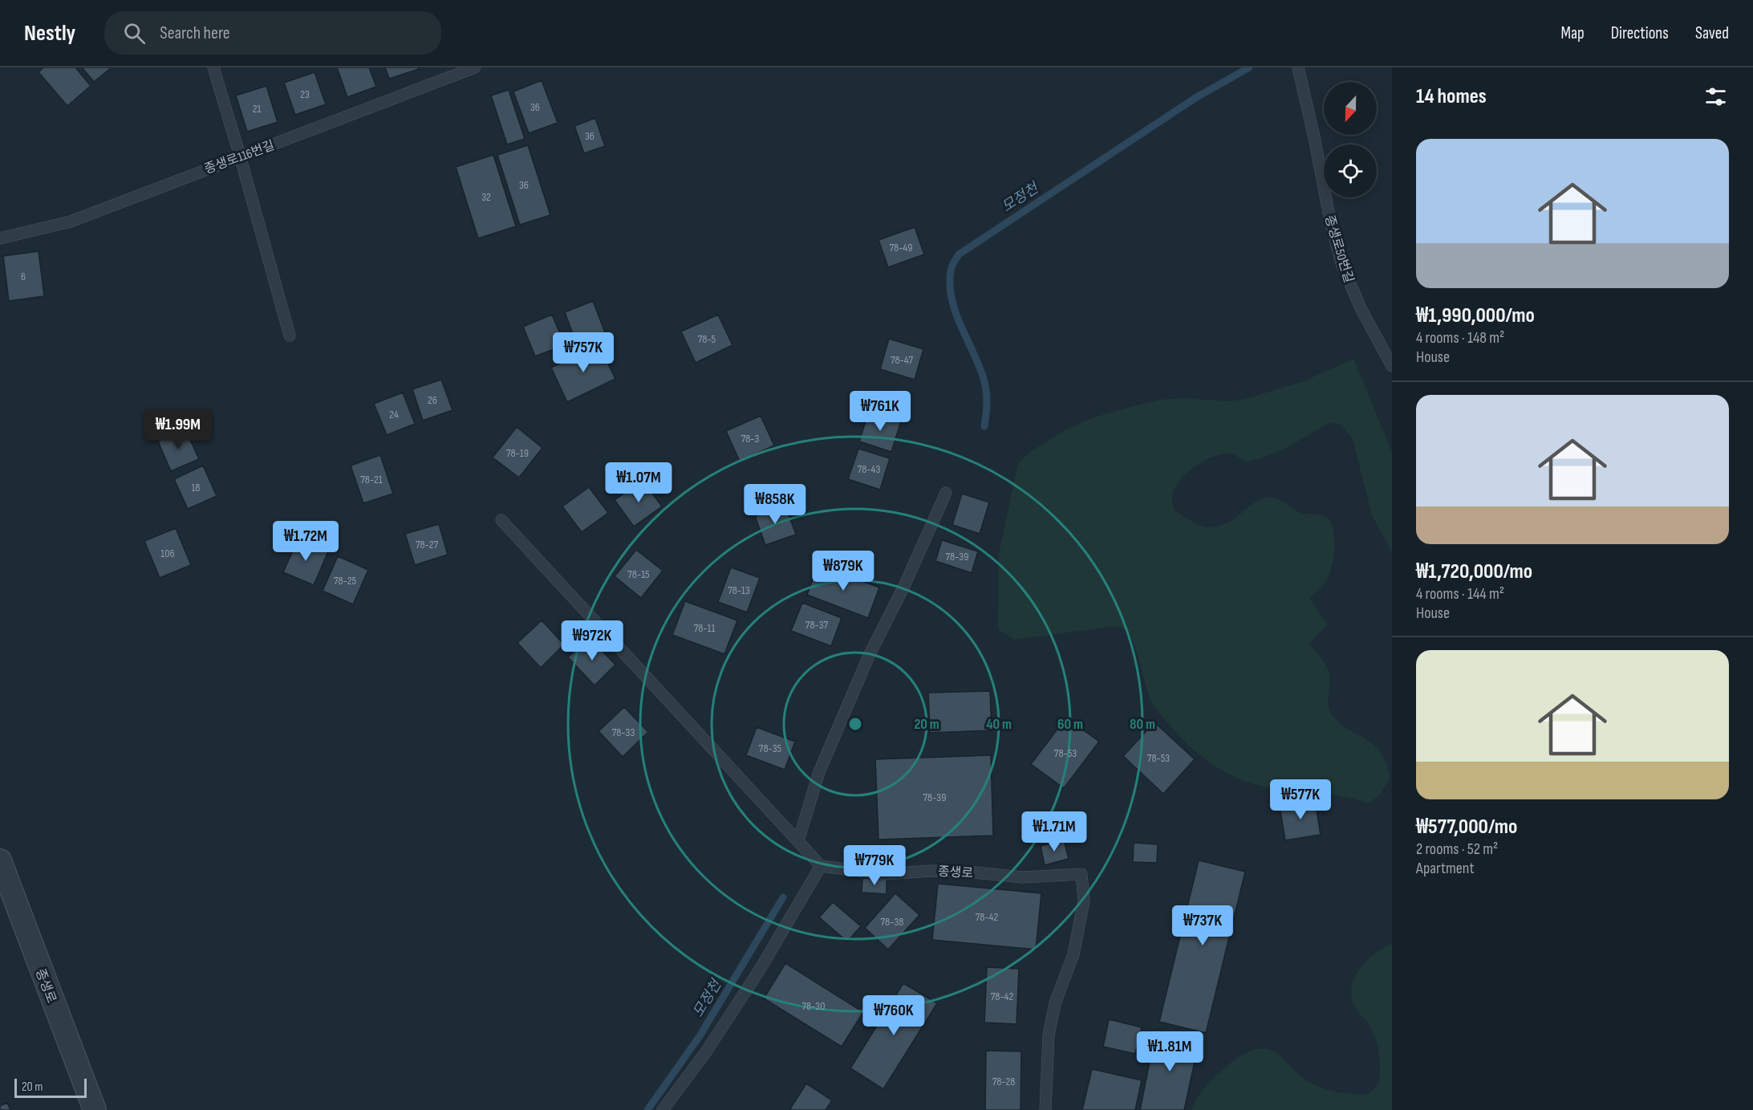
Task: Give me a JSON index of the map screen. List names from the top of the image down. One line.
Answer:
{"streets":{"street":["종생로"],"lane":["종생로116번길","종생로50번길"]},"water":["모정천"],"house_numbers":["23","36","21","36","36","32","78-49","6","78-5","78-47","26","24","78-3","78-19","78-43","78-21","18","78-27","106","78-39","78-15","78-25","78-13","78-37","78-11","78-33","78-35","78-53","78-53","78-39","78-42","78-38","78-42","78-30","78-28"],"scale_bar":"20 m","north":"bottom","page":{"header":"Nestly","search":"Search here","nav":["Map","Directions","Saved"],"heading":"14 homes","list":[{"name":"₩1,990,000/mo","note":"4 rooms · 148 m² · House"},{"name":"₩1,720,000/mo","note":"4 rooms · 144 m² · House"},{"name":"₩577,000/mo","note":"2 rooms · 52 m² · Apartment"}],"price":["₩757K","₩761K","₩1.99M","₩1.07M","₩858K","₩1.72M","₩879K","₩972K","₩577K","₩1.71M","₩779K","₩737K","₩760K","₩1.81M"],"scale":"20 m"},"rings":["20 m","40 m","60 m","80 m"]}
